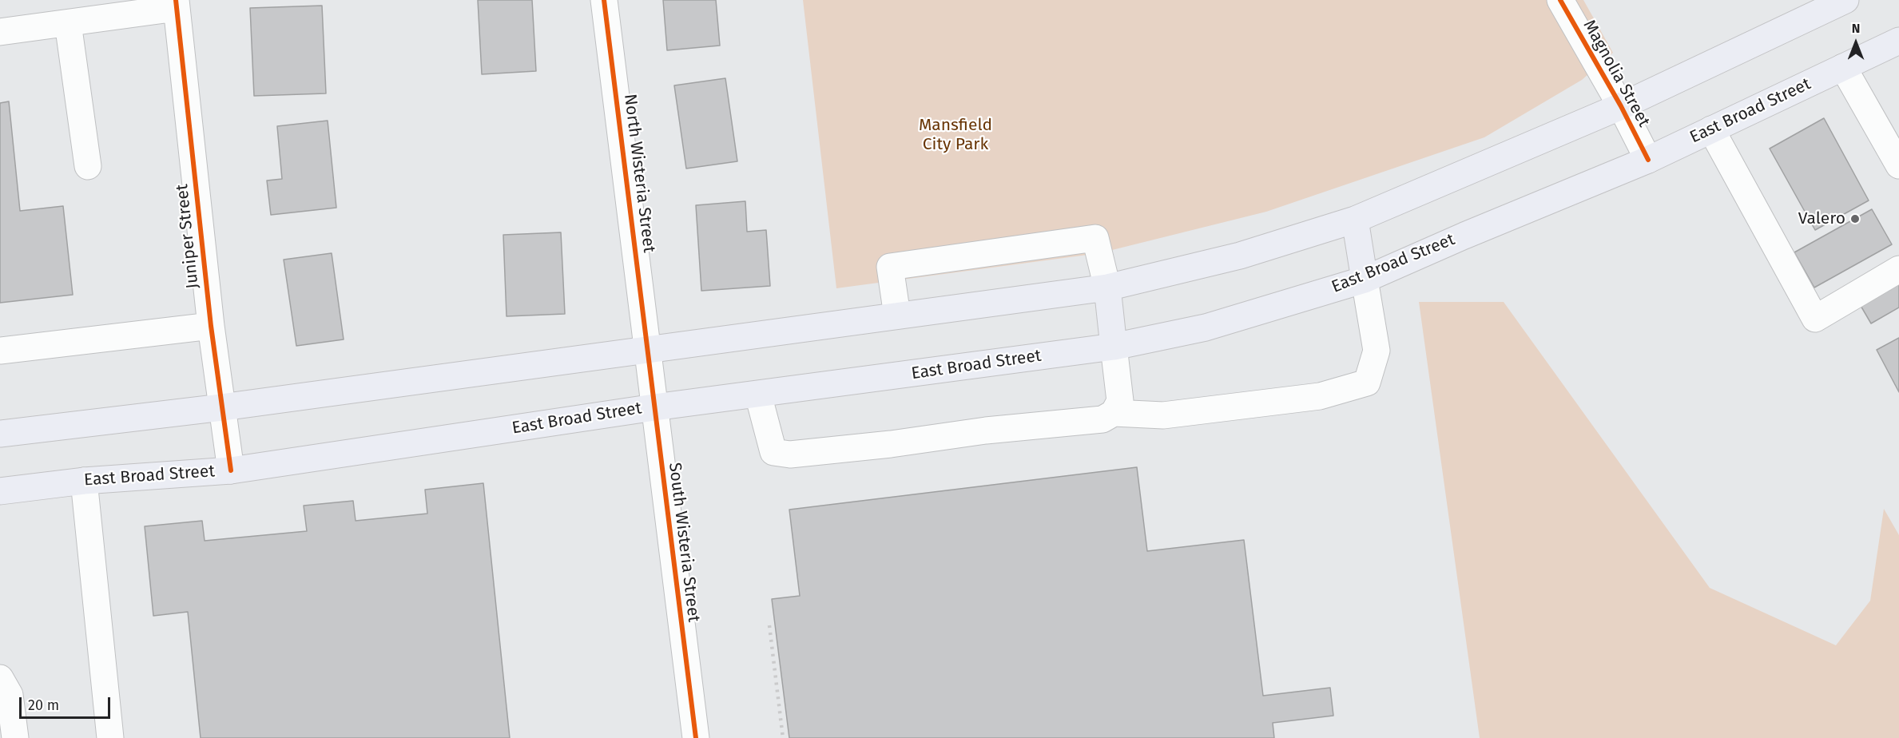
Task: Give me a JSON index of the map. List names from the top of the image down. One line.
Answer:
{"streets":{"main road":["East Broad Street"],"street":["Magnolia Street","North Wisteria Street","Juniper Street","South Wisteria Street"]},"crossings":[["Magnolia Street","East Broad Street"],["East Broad Street","Juniper Street"],["East Broad Street","South Wisteria Street"],["North Wisteria Street","South Wisteria Street"]],"parks":["Mansfield City Park"],"places":["Valero"],"scale_bar":"20 m","north":"top"}
